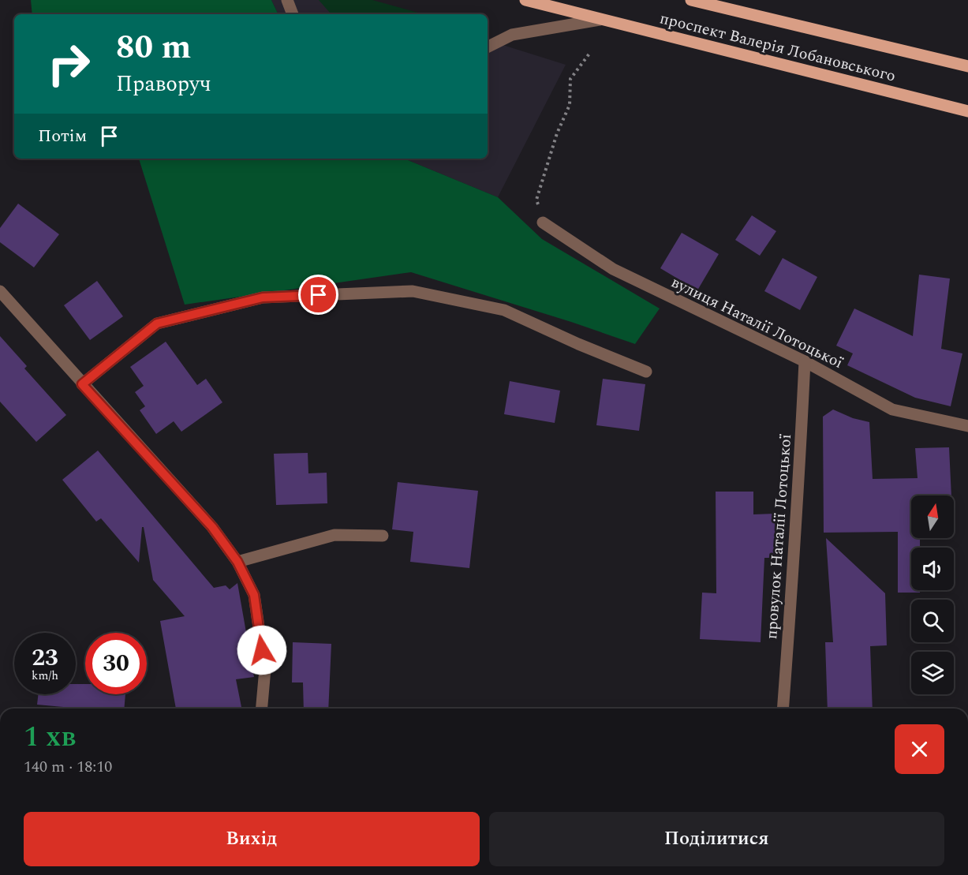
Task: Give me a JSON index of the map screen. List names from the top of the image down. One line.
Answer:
{"streets":{"main road":["проспект Валерія Лобановського"],"street":["вулиця Наталії Лотоцької","провулок Наталії Лотоцької"]},"crossings":[["вулиця Наталії Лотоцької","провулок Наталії Лотоцької"]],"north":"top","page":{"turn":["80 m","Праворуч"],"then":"Потім","speed":"23 km/h","limit":"30","heading":["1 хв","140 m · 18:10"],"buttons":["Вихід","Поділитися"]}}
